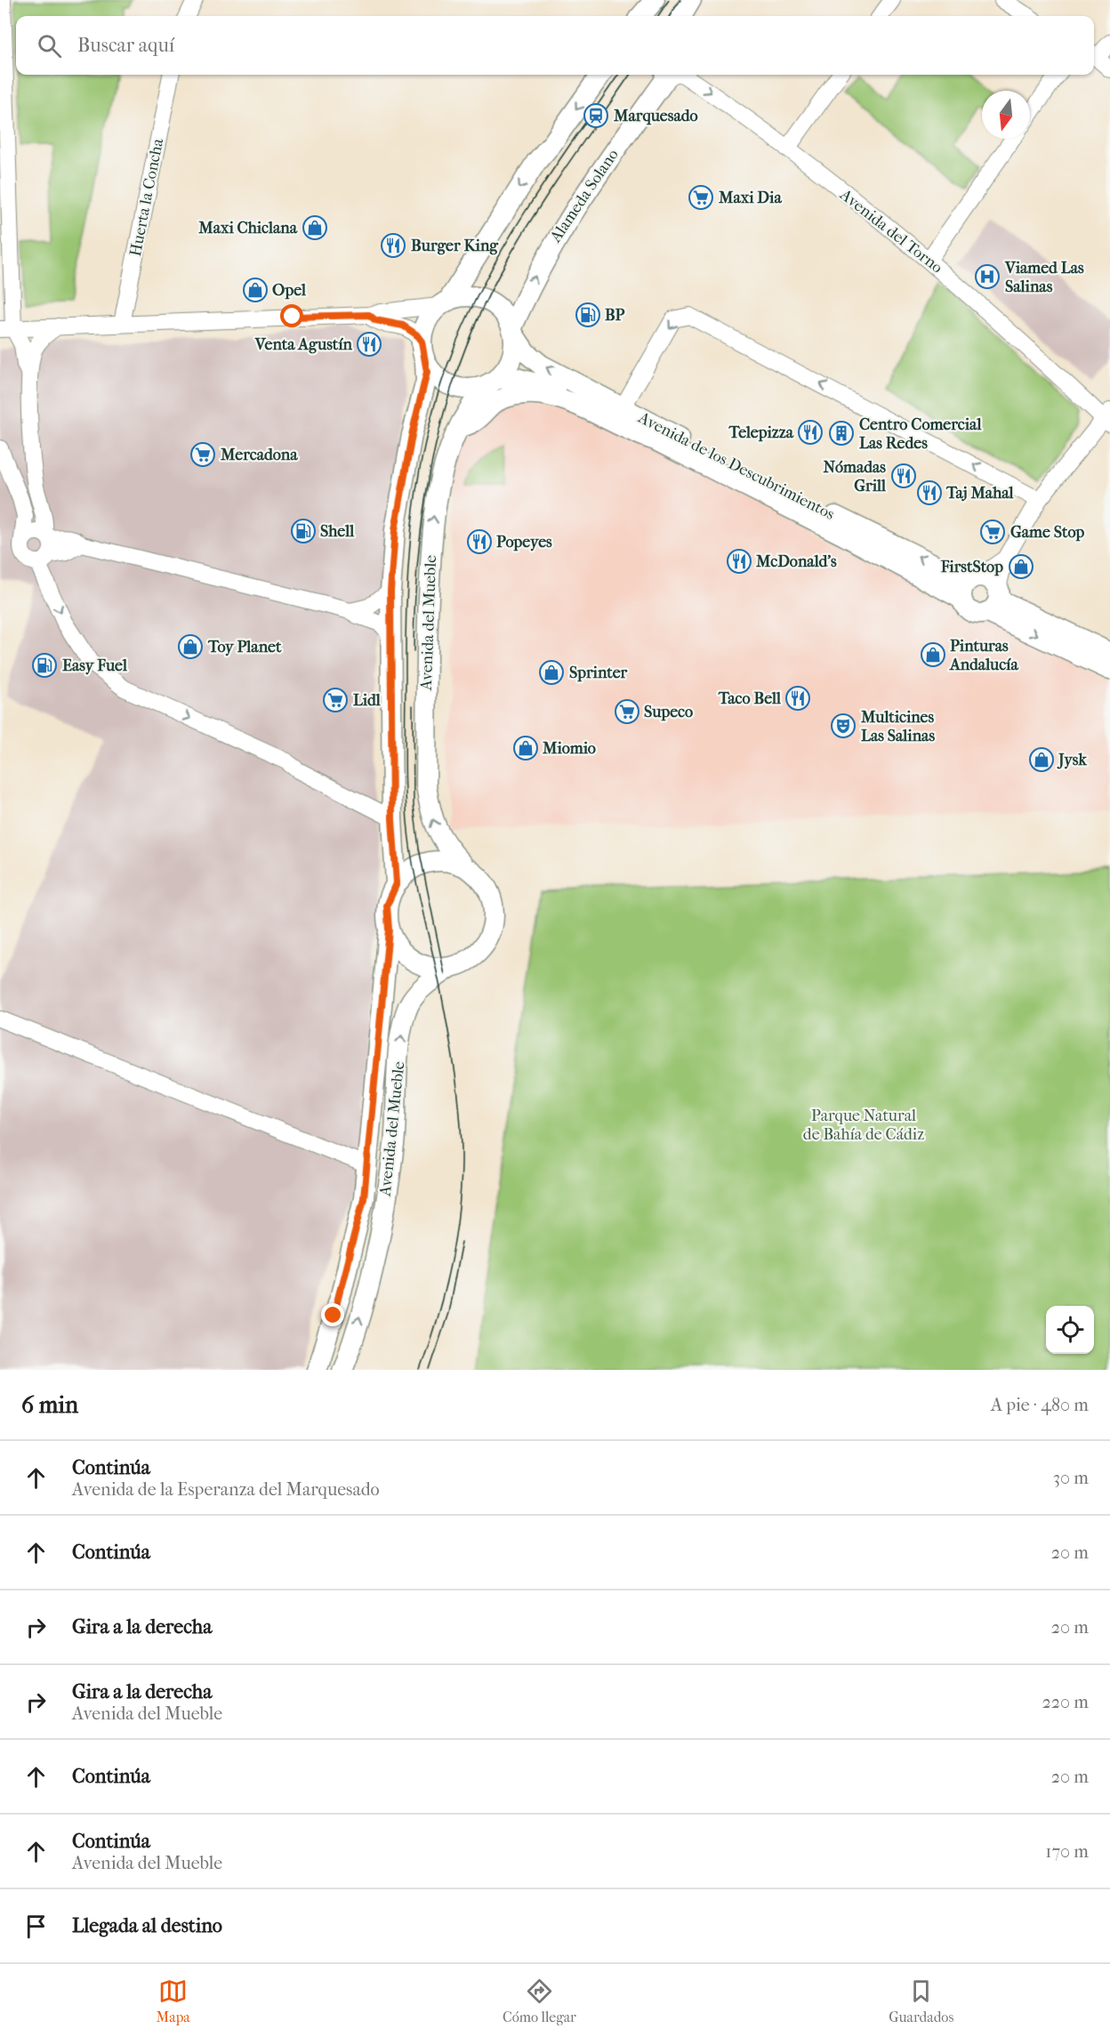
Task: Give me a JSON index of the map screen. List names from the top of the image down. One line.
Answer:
{"streets":{"main road":["Alameda Solano","Avenida de los Descubrimientos","Avenida del Mueble"],"street":["Huerta la Concha","Avenida del Torno"]},"crossings":[["Alameda Solano","Avenida de los Descubrimientos"],["Alameda Solano","Avenida del Mueble"],["Avenida de los Descubrimientos","Avenida del Mueble"]],"parks":["Parque Natural de Bahía de Cádiz"],"places":{"station":["Marquesado"],"supermarket":["Maxi Dia","Mercadona","Game Stop","Lidl","Supeco"],"shop":["Maxi Chiclana","Opel","FirstStop","Toy Planet","Pinturas Andalucía","Sprinter","Miomio","Jysk"],"restaurant":["Burger King","Venta Agustín","Telepizza","Nómadas Grill","Taj Mahal","Popeyes","McDonald's","Taco Bell"],"hospital":["Viamed Las Salinas"],"fuel station":["BP","Shell","Easy Fuel"],"building":["Centro Comercial Las Redes"],"theatre":["Multicines Las Salinas"]},"north":"bottom","page":{"search":"Buscar aquí","heading":["6 min","A pie · 480 m"],"list":[["Continúa","Avenida de la Esperanza del Marquesado","30 m"],["Continúa","20 m"],["Gira a la derecha","20 m"],["Gira a la derecha","Avenida del Mueble","220 m"],["Continúa","20 m"],["Continúa","Avenida del Mueble","170 m"],"Llegada al destino"],"nav":["Mapa","Cómo llegar","Guardados"]}}
